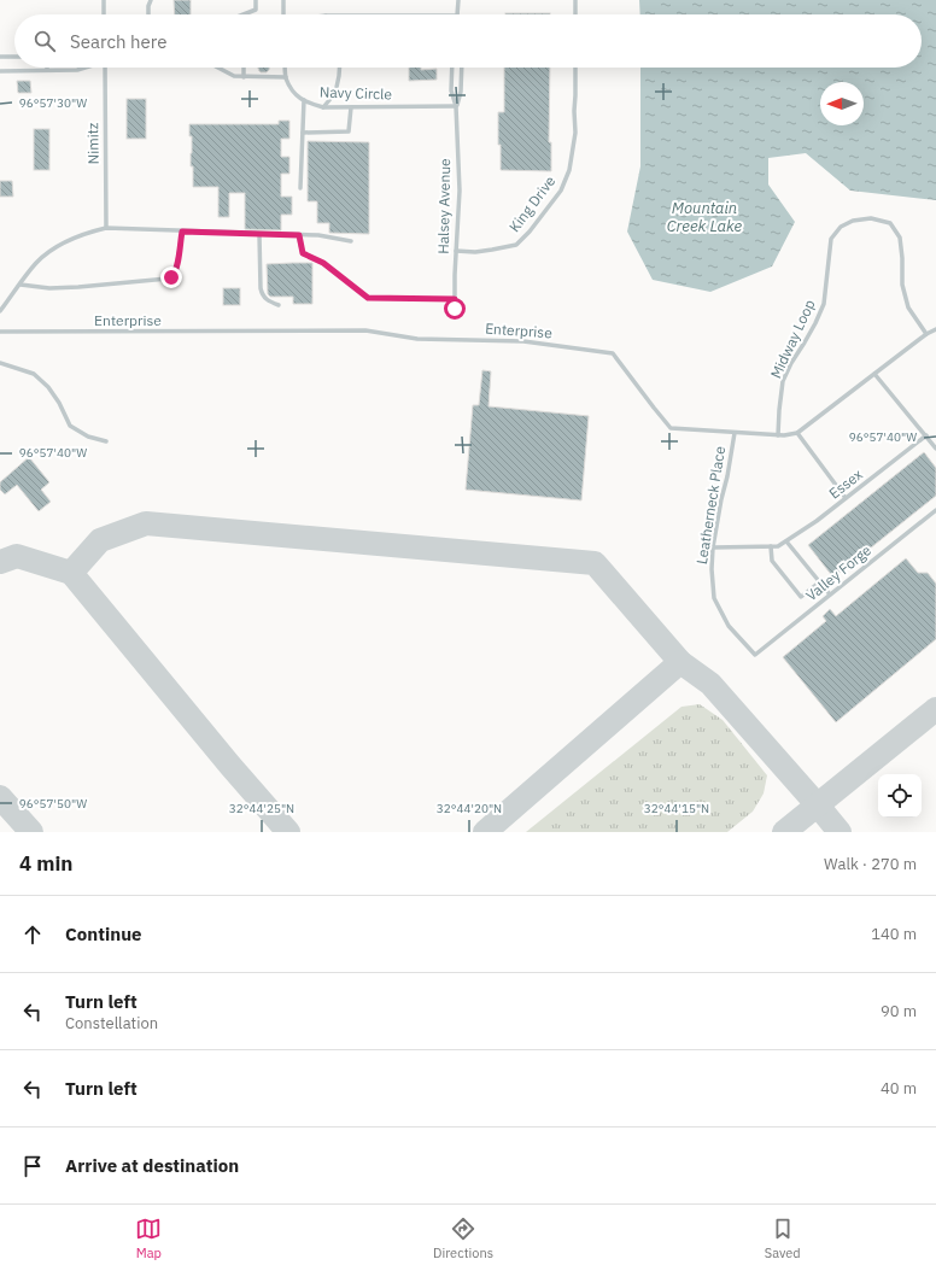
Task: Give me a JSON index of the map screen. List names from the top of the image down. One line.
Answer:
{"streets":{"lane":["Navy Circle","Nimitz","King Drive","Halsey Avenue","Enterprise","Midway Loop","Essex","Leatherneck Place","Valley Forge"]},"crossings":[["Navy Circle","Halsey Avenue"],["King Drive","Halsey Avenue"],["Enterprise","Midway Loop"],["Enterprise","Leatherneck Place"],["Leatherneck Place","Valley Forge"]],"water":["Mountain Creek Lake"],"north":"left","page":{"search":"Search here","heading":["4 min","Walk · 270 m"],"list":[["Continue","140 m"],["Turn left","Constellation","90 m"],["Turn left","40 m"],"Arrive at destination"],"nav":["Map","Directions","Saved"]},"coordinates":["96°57'30\"W","96°57'40\"W","96°57'50\"W","32°44'25\"N","32°44'20\"N","32°44'15\"N"]}
